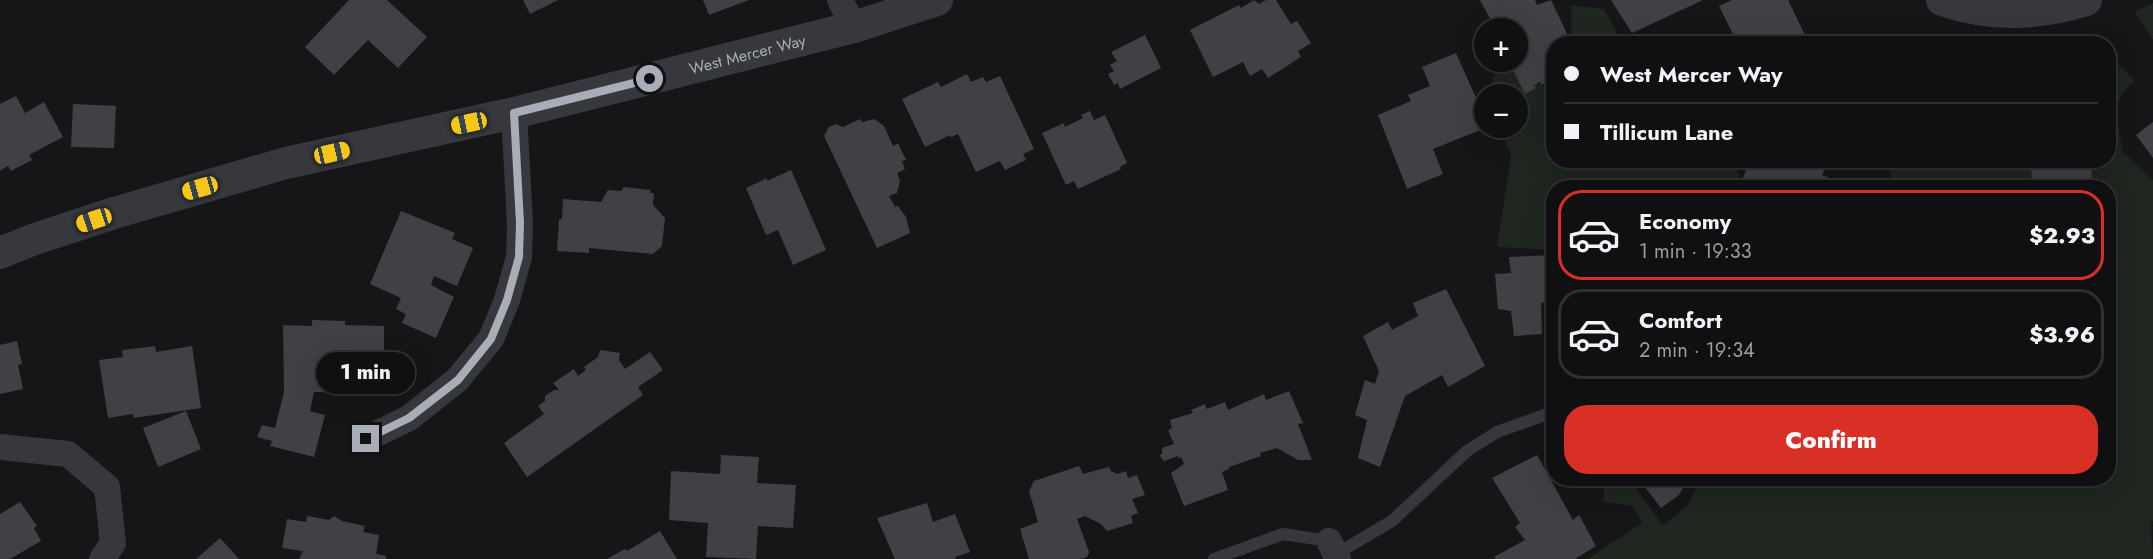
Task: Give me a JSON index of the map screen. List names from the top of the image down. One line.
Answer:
{"streets":{"street":["West Mercer Way"]},"page":{"map_buttons":["+","−"],"banner":["West Mercer Way","Tillicum Lane"],"list":[{"name":"Economy","note":"1 min · 19:33","value":"$2.93"},{"name":"Comfort","note":"2 min · 19:34","value":"$3.96"}],"bubble":"1 min","buttons":"Confirm"}}
